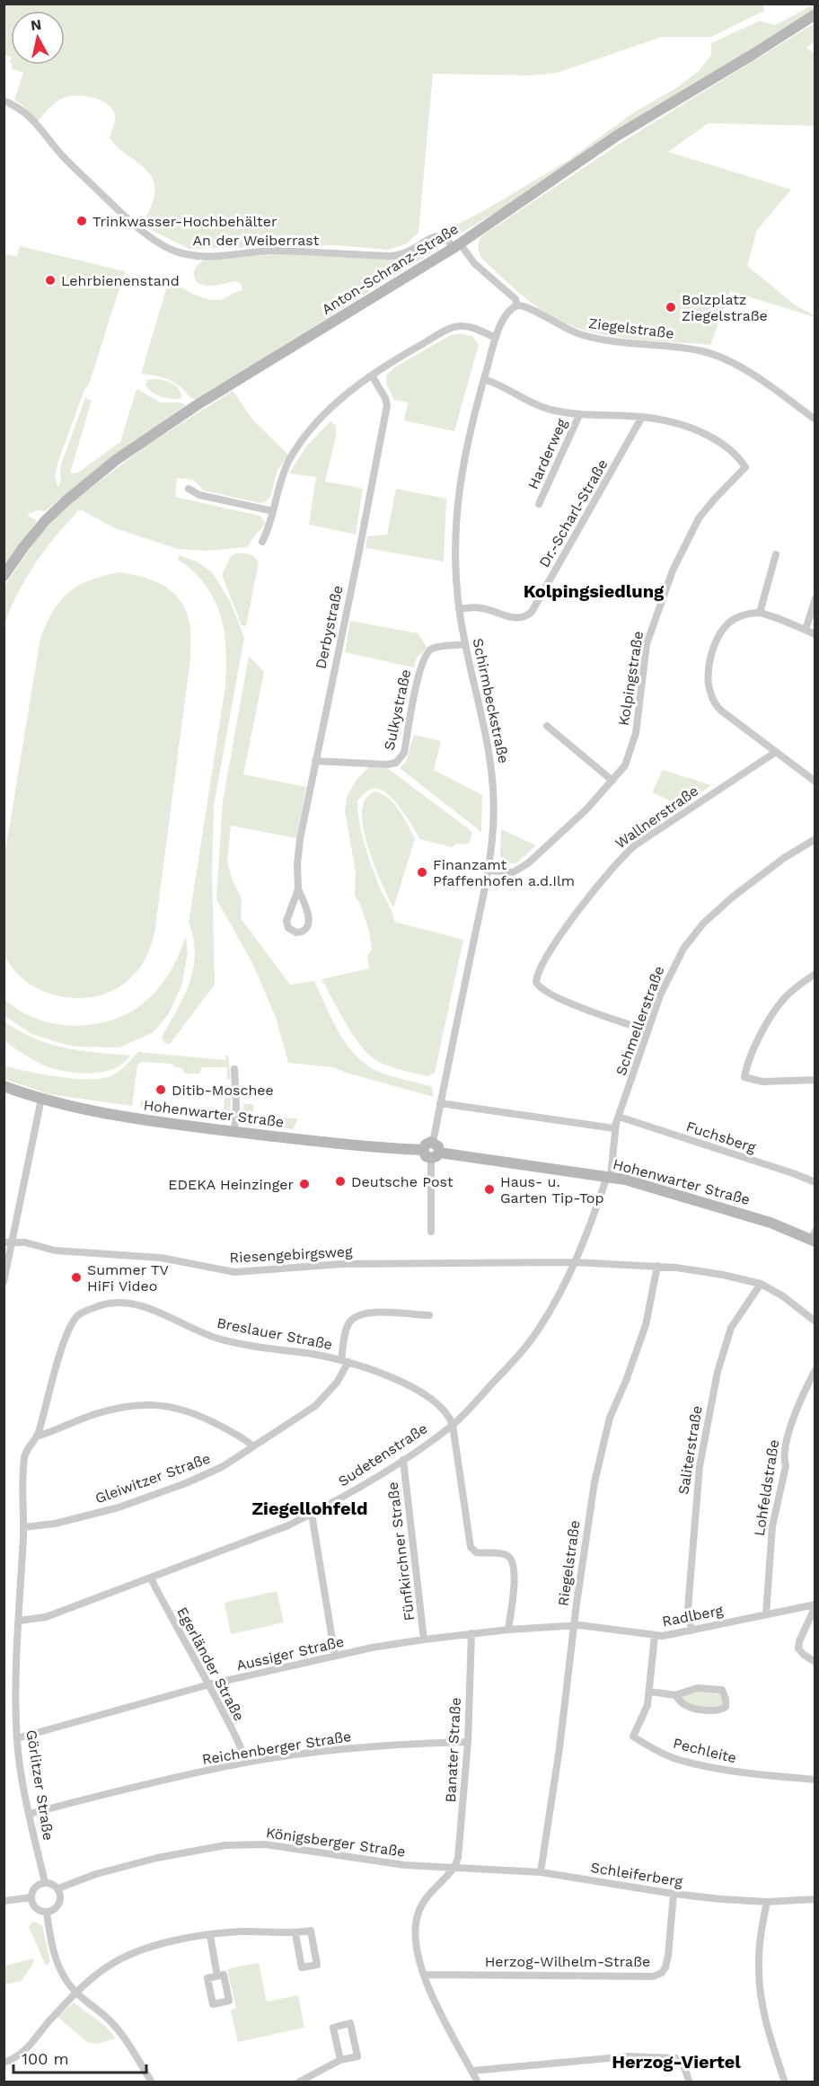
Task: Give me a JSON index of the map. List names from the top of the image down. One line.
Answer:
{"streets":{"main road":["Anton-Schranz-Straße","Hohenwarter Straße"],"street":["An der Weiberrast","Ziegelstraße","Harderweg","Dr.-Scharl-Straße","Derbystraße","Kolpingstraße","Schirmbeckstraße","Sulkystraße","Wallnerstraße","Schmellerstraße","Fuchsberg","Riesengebirgsweg","Breslauer Straße","Saliterstraße","Sudetenstraße","Gleiwitzer Straße","Lohfeldstraße","Fünfkirchner Straße","Riegelstraße","Radlberg","Aussiger Straße","Egerländer Straße","Reichenberger Straße","Banater Straße","Pechleite","Görlitzer Straße","Königsberger Straße","Schleiferberg","Herzog-Wilhelm-Straße"]},"crossings":[["An der Weiberrast","Anton-Schranz-Straße"],["An der Weiberrast","Ziegelstraße"],["Anton-Schranz-Straße","Ziegelstraße"],["Ziegelstraße","Schirmbeckstraße"],["Harderweg","Kolpingstraße"],["Dr.-Scharl-Straße","Kolpingstraße"],["Dr.-Scharl-Straße","Schirmbeckstraße"],["Derbystraße","Sulkystraße"],["Kolpingstraße","Schirmbeckstraße"],["Schirmbeckstraße","Sulkystraße"],["Schirmbeckstraße","Hohenwarter Straße"],["Wallnerstraße","Schmellerstraße"],["Schmellerstraße","Hohenwarter Straße"],["Schmellerstraße","Fuchsberg"],["Schmellerstraße","Sudetenstraße"],["Hohenwarter Straße","Sudetenstraße"],["Riesengebirgsweg","Saliterstraße"],["Riesengebirgsweg","Sudetenstraße"],["Riesengebirgsweg","Riegelstraße"],["Breslauer Straße","Sudetenstraße"],["Breslauer Straße","Gleiwitzer Straße"],["Breslauer Straße","Görlitzer Straße"],["Saliterstraße","Radlberg"],["Sudetenstraße","Fünfkirchner Straße"],["Sudetenstraße","Egerländer Straße"],["Sudetenstraße","Görlitzer Straße"],["Gleiwitzer Straße","Görlitzer Straße"],["Lohfeldstraße","Radlberg"],["Fünfkirchner Straße","Aussiger Straße"],["Riegelstraße","Radlberg"],["Riegelstraße","Aussiger Straße"],["Riegelstraße","Schleiferberg"],["Radlberg","Aussiger Straße"],["Radlberg","Pechleite"],["Aussiger Straße","Egerländer Straße"],["Aussiger Straße","Banater Straße"],["Aussiger Straße","Görlitzer Straße"],["Egerländer Straße","Reichenberger Straße"],["Reichenberger Straße","Banater Straße"],["Reichenberger Straße","Görlitzer Straße"],["Banater Straße","Königsberger Straße"],["Banater Straße","Schleiferberg"],["Görlitzer Straße","Königsberger Straße"],["Königsberger Straße","Schleiferberg"],["Schleiferberg","Herzog-Wilhelm-Straße"]],"districts":["Kolpingsiedlung","Ziegellohfeld","Herzog-Viertel"],"places":["Trinkwasser-Hochbehälter","Lehrbienenstand","Bolzplatz Ziegelstraße","Finanzamt Pfaffenhofen a.d.Ilm","Ditib-Moschee","Deutsche Post","EDEKA Heinzinger","Haus- u. Garten Tip-Top","Summer TV HiFi Video"],"scale_bar":"100 m","north":"top"}
